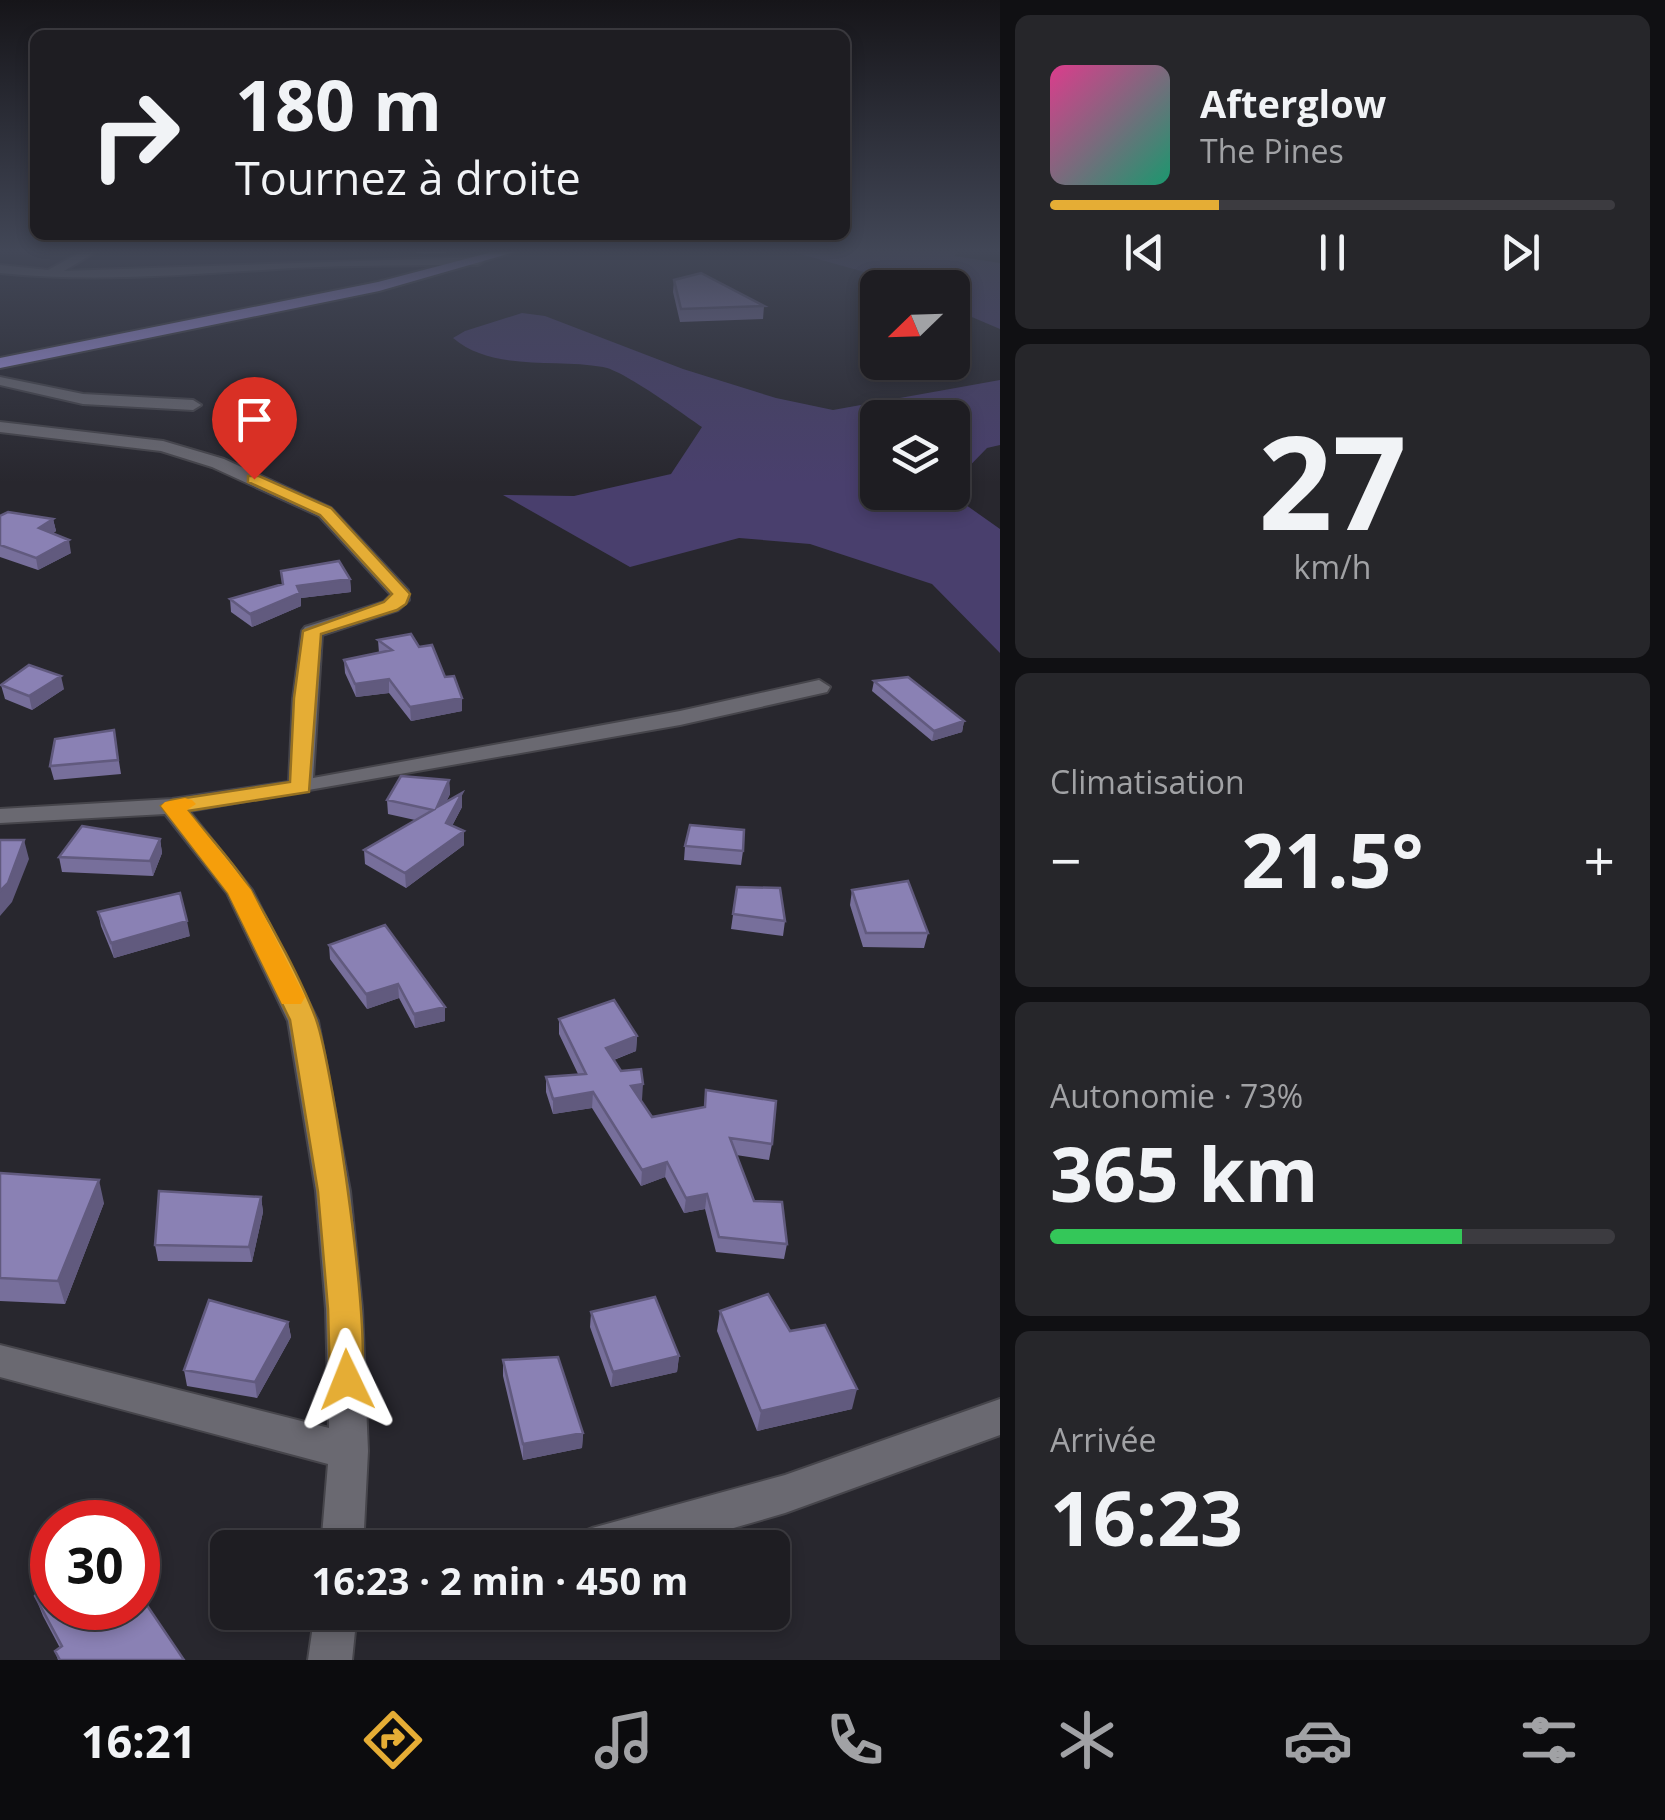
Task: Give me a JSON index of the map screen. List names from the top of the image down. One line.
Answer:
{"north":"bottom left","page":{"turn":["180 m","Tournez à droite"],"song":["Afterglow","The Pines"],"tile":[["27","km/h"],"Climatisation",["Autonomie · 73%","365 km"],["Arrivée","16:23"]],"heat":["−","21.5°","+"],"limit":"30","trip":"16:23 · 2 min · 450 m","tabs":"16:21"}}
